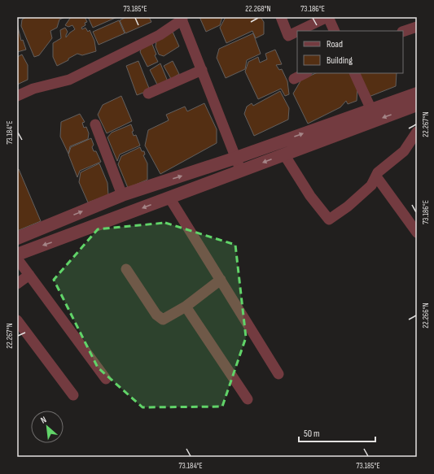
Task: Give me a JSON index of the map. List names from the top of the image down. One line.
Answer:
{"legend":["Road","Building"],"scale_bar":"50 m","north":"top left","coordinates":["73.185°E","22.268°N","73.186°E","22.267°N","73.184°E","22.266°N"]}
